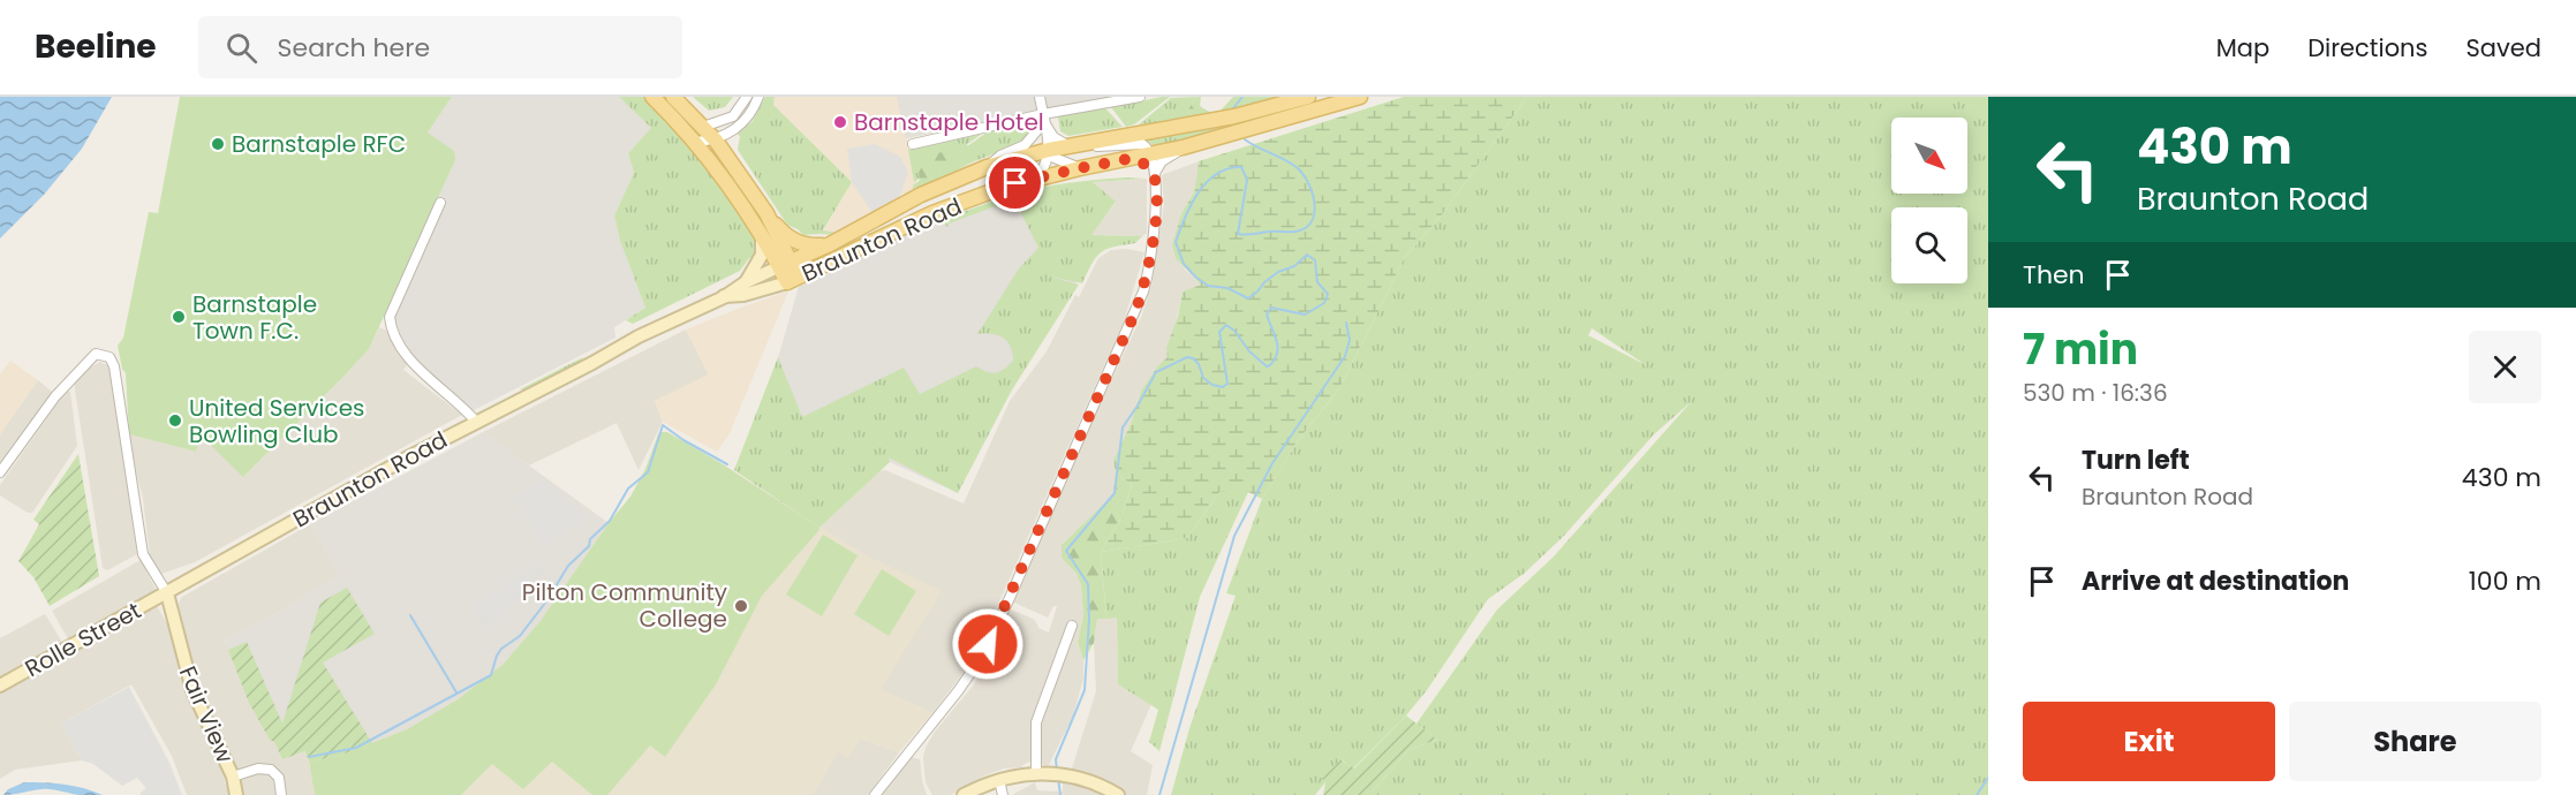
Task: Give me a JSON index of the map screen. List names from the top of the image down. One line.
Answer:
{"streets":{"main road":["Braunton Road","Rolle Street","Fair View"]},"crossings":[["Braunton Road","Rolle Street"],["Braunton Road","Fair View"],["Rolle Street","Fair View"]],"places":["Barnstaple Hotel","Barnstaple RFC","Barnstaple Town F.C.","United Services Bowling Club","Pilton Community College"],"north":"bottom right","page":{"header":"Beeline","search":"Search here","nav":["Map","Directions","Saved"],"turn":["430 m","Braunton Road"],"then":"Then","heading":["7 min","530 m · 16:36"],"list":[{"name":"Turn left","note":"Braunton Road","value":"430 m"},{"name":"Arrive at destination","value":"100 m"}],"buttons":["Exit","Share"]}}
